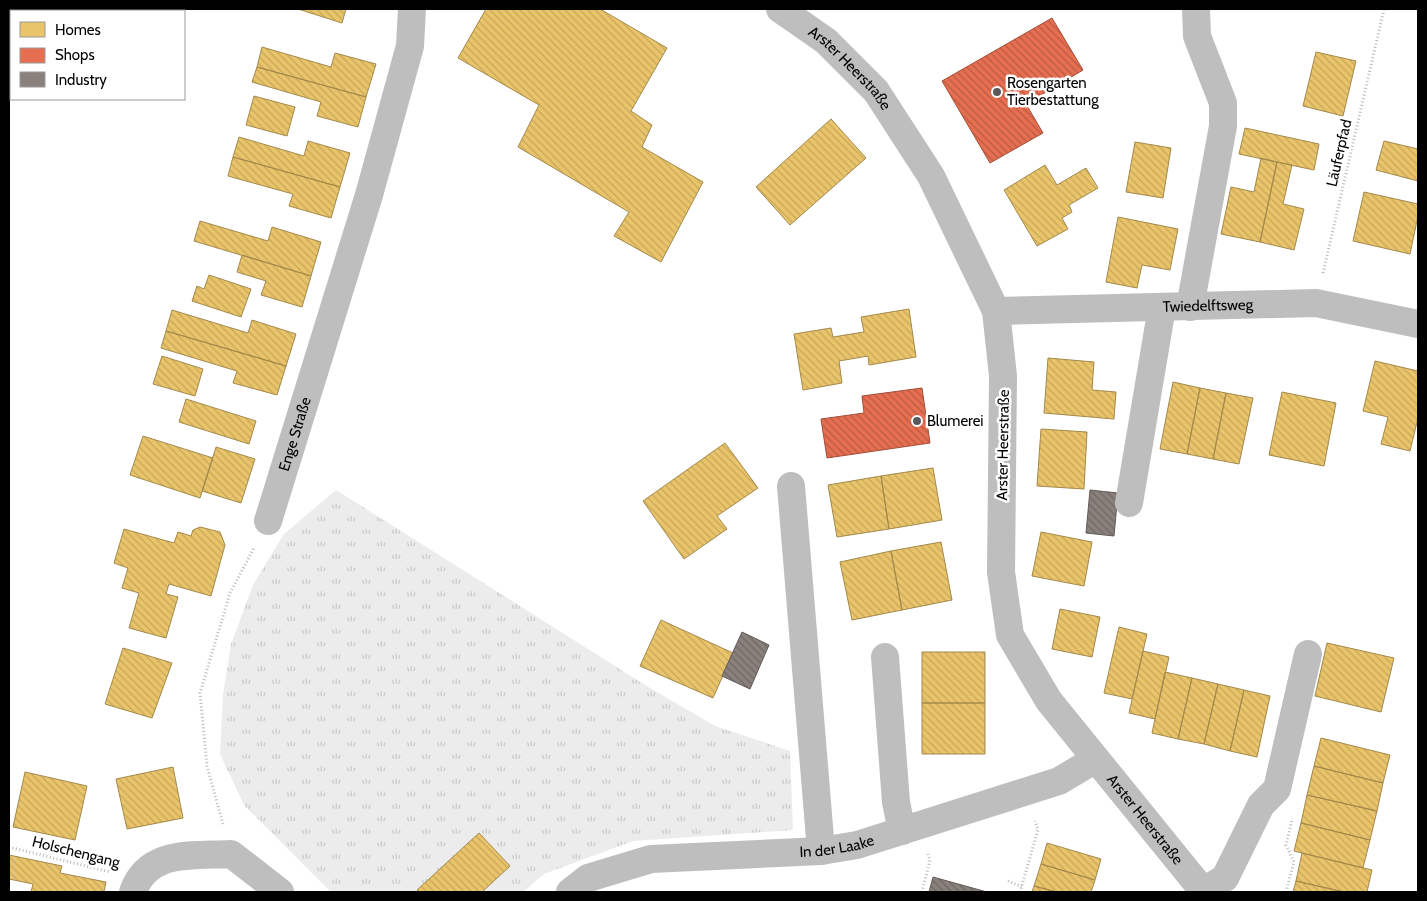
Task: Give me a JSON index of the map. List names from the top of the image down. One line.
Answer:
{"streets":{"street":["Arster Heerstraße","Twiedelftsweg","Enge Straße","In der Laake"],"path":["Läuferpfad","Holschengang"]},"crossings":[["Arster Heerstraße","Twiedelftsweg"],["Arster Heerstraße","In der Laake"],["Läuferpfad","Twiedelftsweg"]],"places":["Rosengarten Tierbestattung","Blumerei"],"legend":["Homes","Shops","Industry"]}
